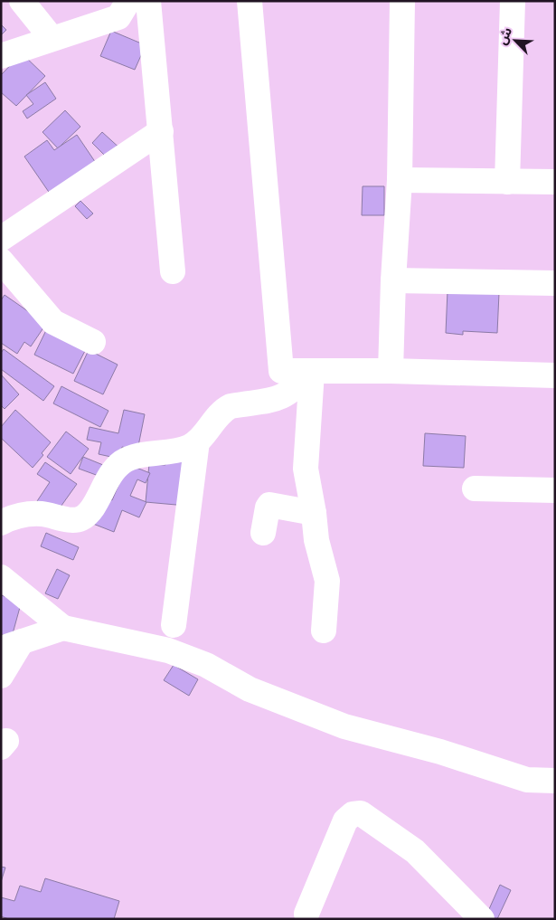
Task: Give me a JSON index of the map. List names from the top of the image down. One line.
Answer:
{"north":"top left"}
